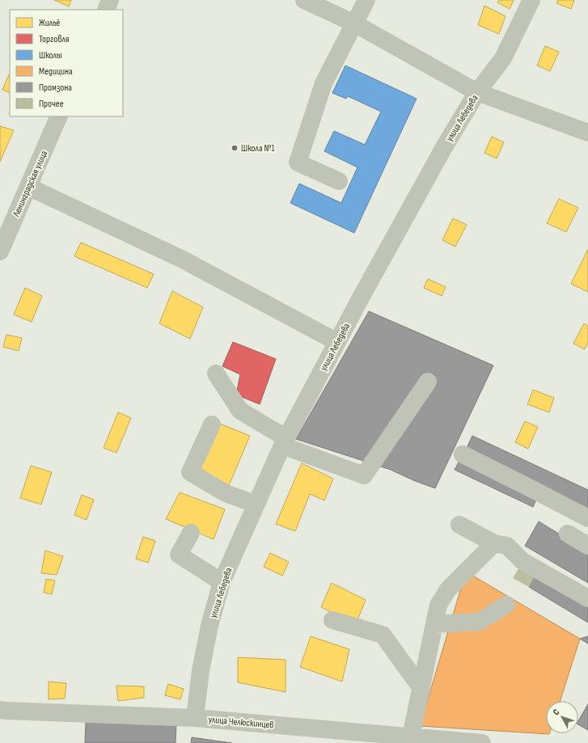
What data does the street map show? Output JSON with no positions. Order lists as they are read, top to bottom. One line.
{"streets":{"street":["улица Лебедева","Ленинградская улица","улица Челюскинцев"]},"crossings":[["улица Лебедева","улица Челюскинцев"]],"places":["Школа №1"],"legend":["Жильё","Торговля","Школы","Медицина","Промзона","Прочее"],"north":"top left"}
